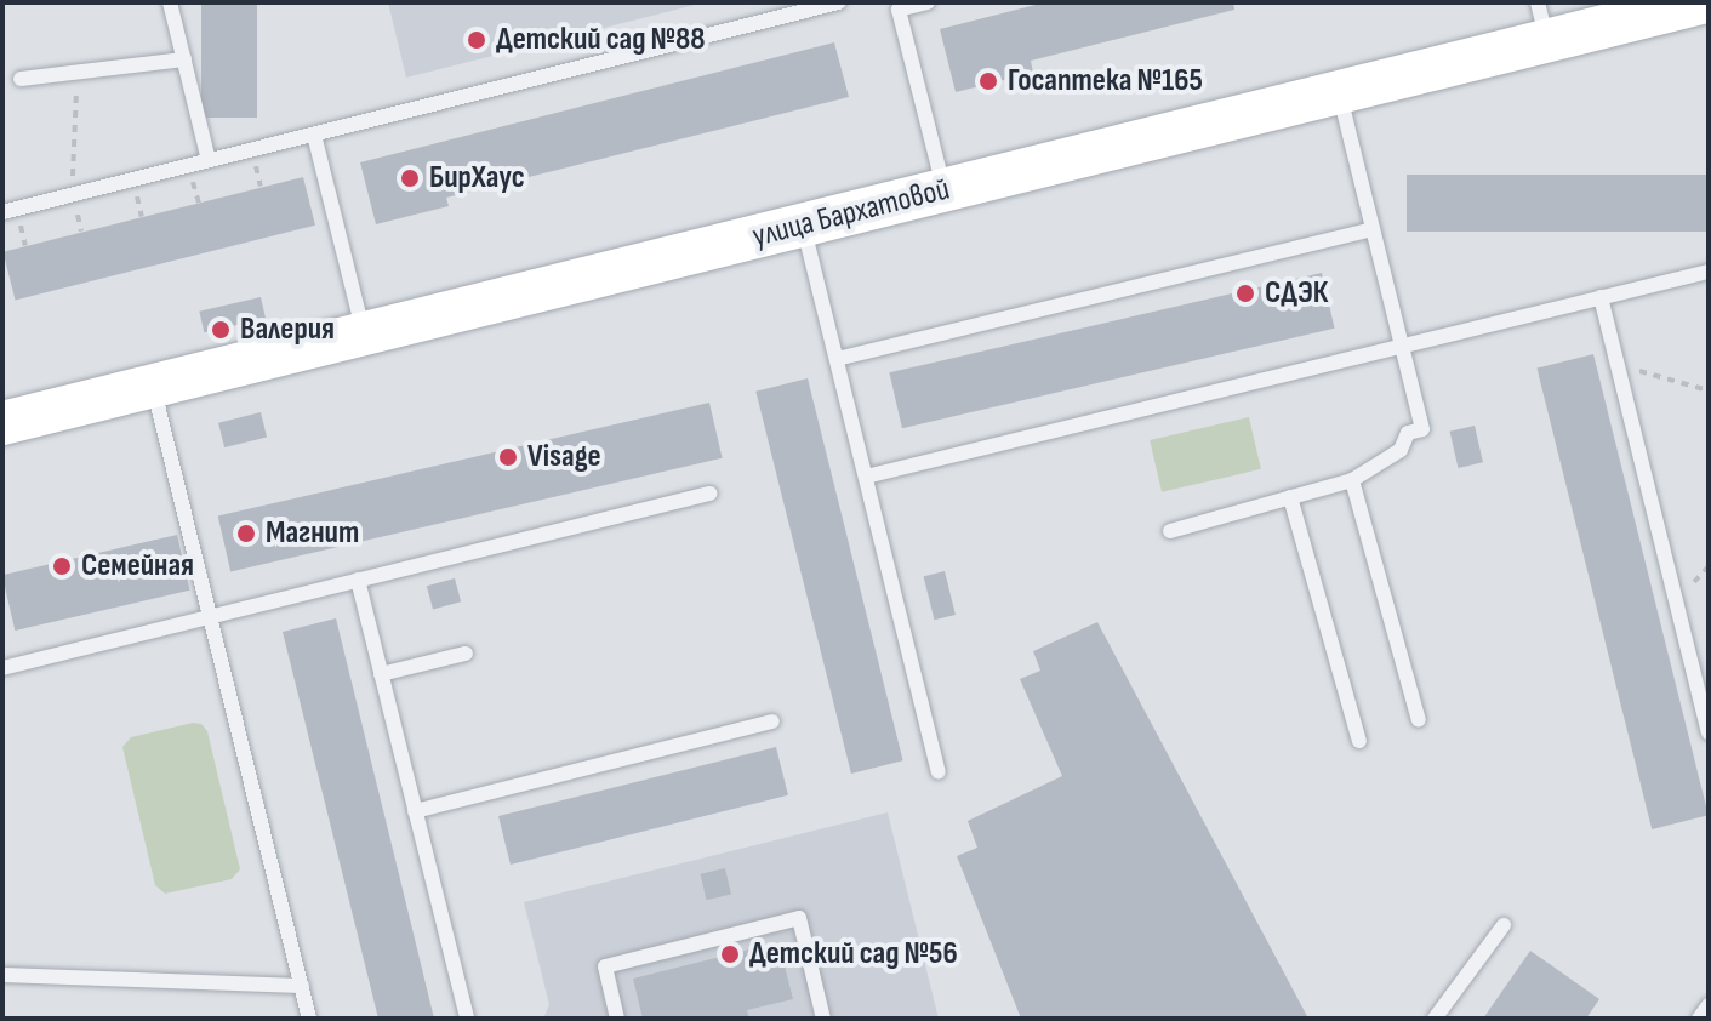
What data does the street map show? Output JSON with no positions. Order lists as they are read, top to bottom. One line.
{"streets":{"street":["улица Бархатовой"]},"places":["Детский сад №88","Госаптека №165","БирХаус","СДЭК","Валерия","Visage","Магнит","Семейная","Детский сад №56"]}
